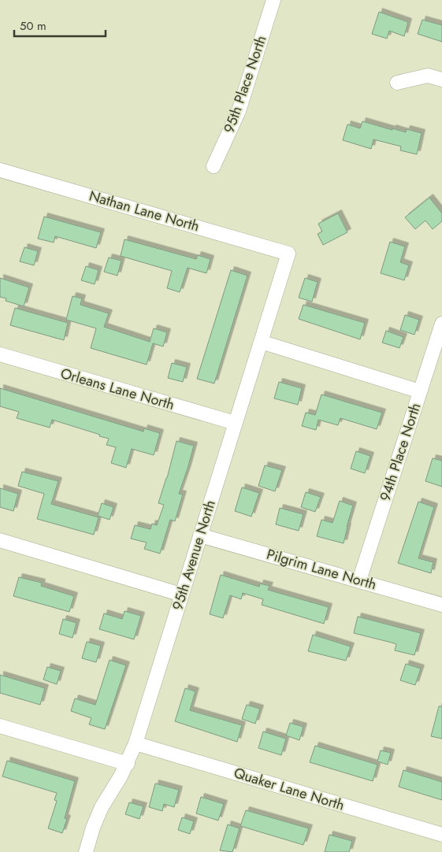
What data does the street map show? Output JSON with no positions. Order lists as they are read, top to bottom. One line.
{"streets":{"street":["95th Place North","Nathan Lane North","Orleans Lane North","94th Place North","95th Avenue North","Pilgrim Lane North","Quaker Lane North"]},"crossings":[["Nathan Lane North","95th Avenue North"],["Orleans Lane North","95th Avenue North"],["94th Place North","Pilgrim Lane North"],["95th Avenue North","Pilgrim Lane North"],["95th Avenue North","Quaker Lane North"]],"scale_bar":"50 m"}
